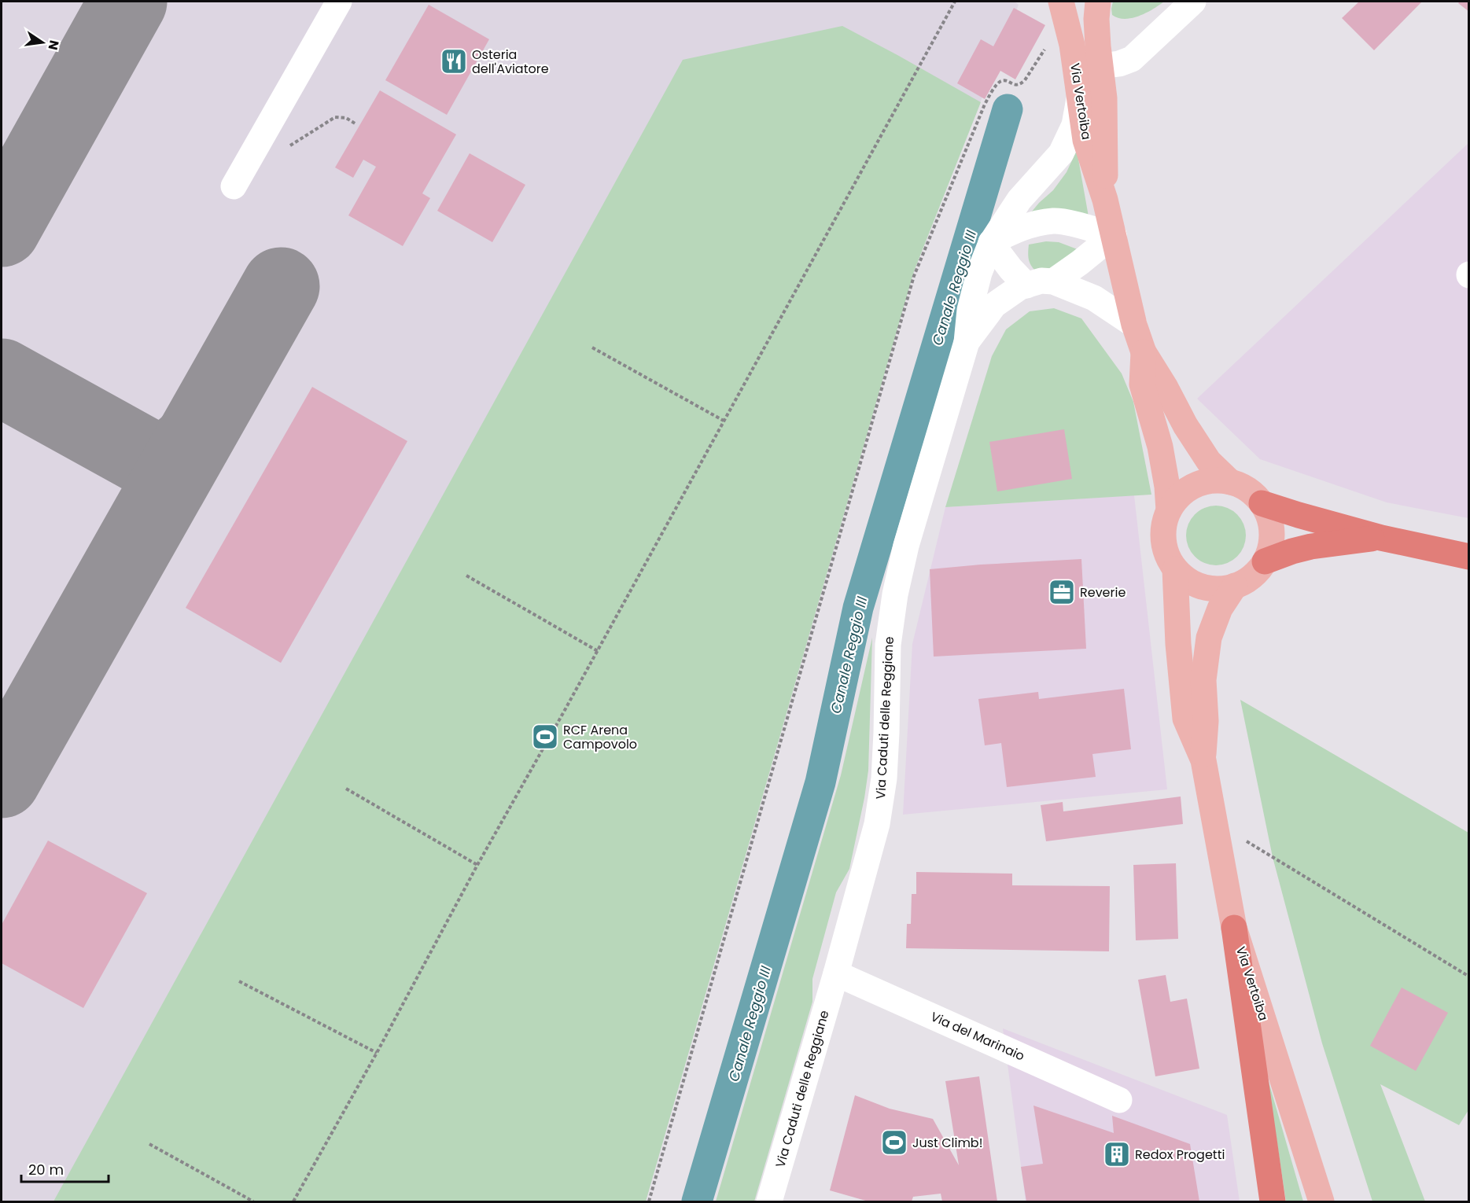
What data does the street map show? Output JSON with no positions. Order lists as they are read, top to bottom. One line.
{"streets":{"main road":["Via Vertoiba"],"street":["Via Caduti delle Reggiane","Via del Marinaio"]},"crossings":[["Via Vertoiba","Via Caduti delle Reggiane"],["Via Caduti delle Reggiane","Via del Marinaio"]],"water":["Canale Reggio III"],"places":{"restaurant":["Osteria dell'Aviatore"],"office":["Reverie"],"sports":["RCF Arena Campovolo","Just Climb!"],"building":["Redox Progetti"]},"scale_bar":"20 m","north":"right"}
